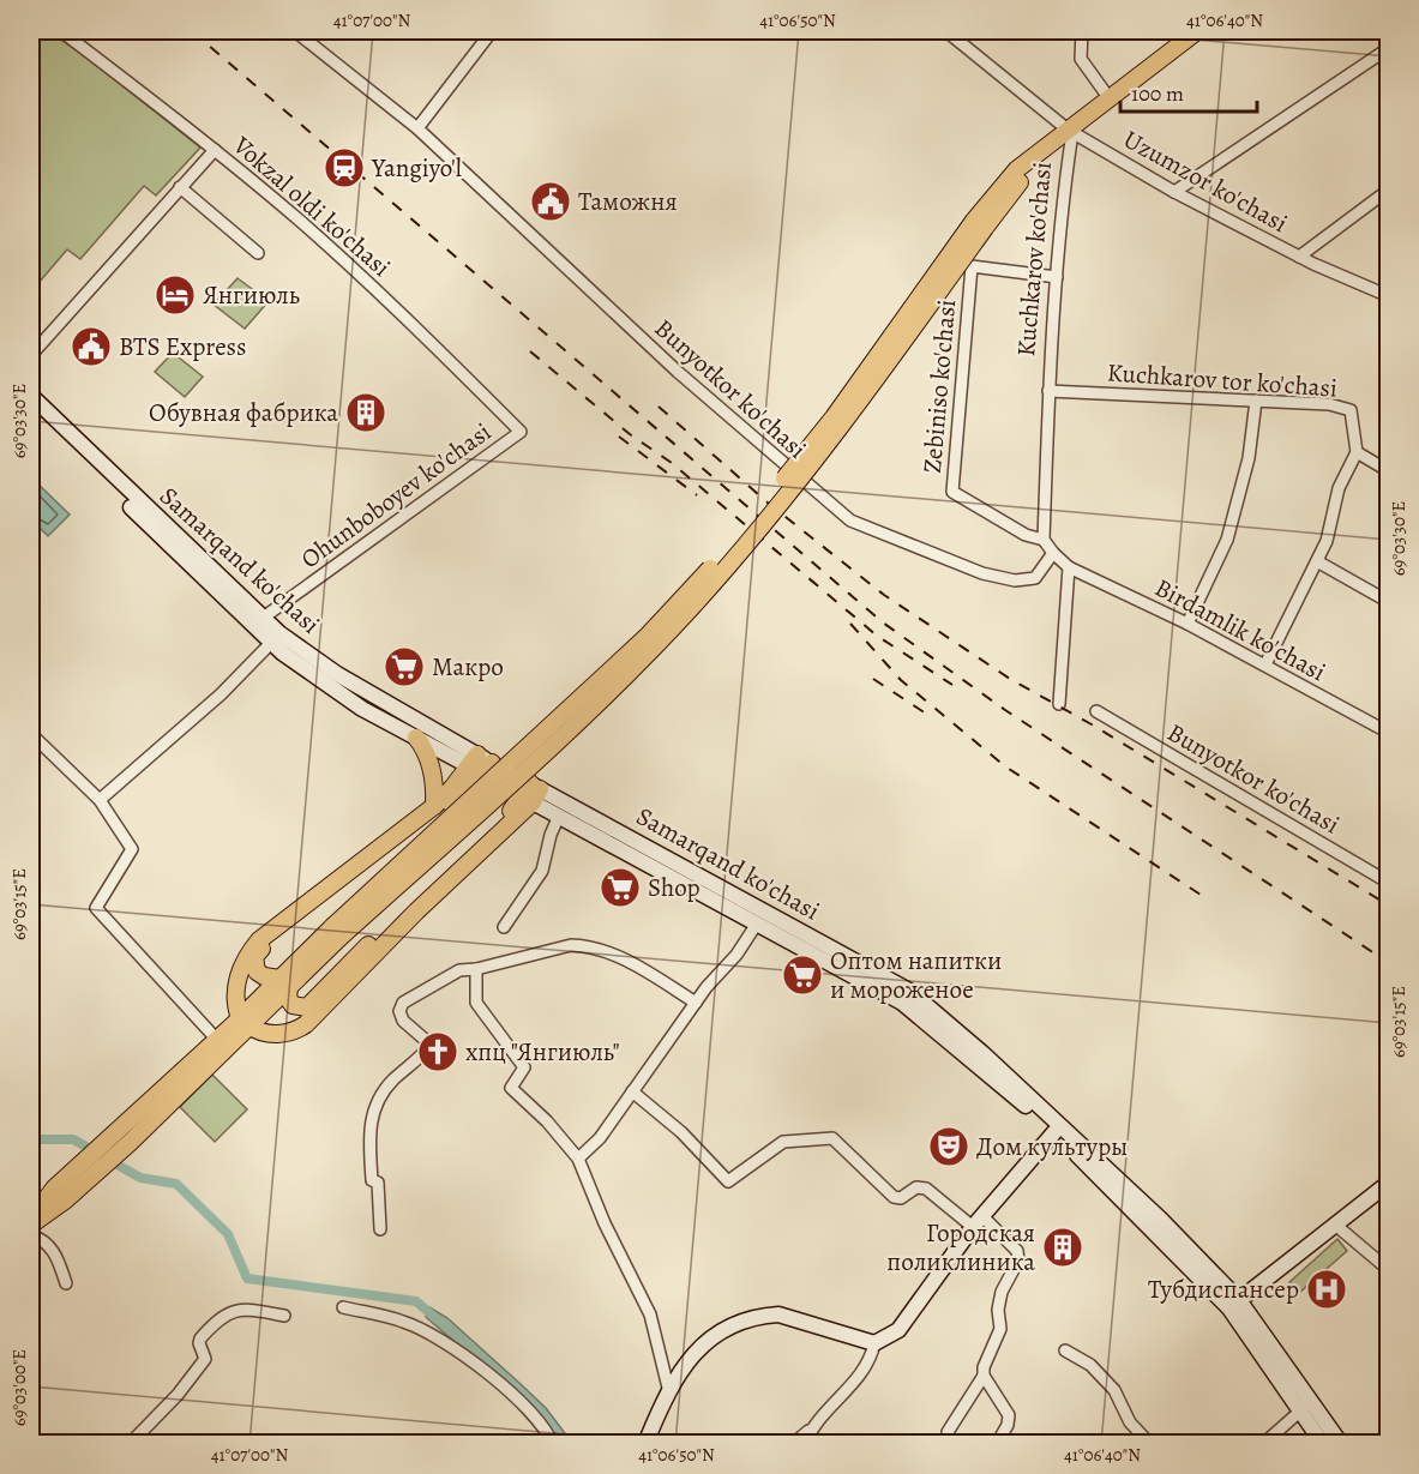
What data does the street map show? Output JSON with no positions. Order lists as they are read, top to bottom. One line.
{"streets":{"main road":["Kuchkarov ko'chasi","Samarqand ko'chasi"],"street":["Uzumzor ko'chasi","Vokzal oldi ko'chasi","Kuchkarov tor ko'chasi","Zebiniso ko'chasi","Bunyotkor ko'chasi","Ohunboboyev ko'chasi","Birdamlik ko'chasi"]},"crossings":[["Uzumzor ko'chasi","Kuchkarov ko'chasi"],["Vokzal oldi ko'chasi","Ohunboboyev ko'chasi"],["Kuchkarov ko'chasi","Kuchkarov tor ko'chasi"],["Kuchkarov ko'chasi","Zebiniso ko'chasi"],["Ohunboboyev ko'chasi","Samarqand ko'chasi"]],"places":{"station":["Yangiyo'l"],"public building":["Таможня","BTS Express"],"hotel":["Янгиюль"],"building":["Обувная фабрика","Городская поликлиника"],"supermarket":["Макро","Shop","Оптом напитки и мороженое"],"church":["хпц \"Янгиюль\""],"theatre":["Дом культуры"],"hospital":["Тубдиспансер"]},"scale_bar":"100 m","coordinates":["41°07'00\"N","41°06'50\"N","41°06'40\"N","69°03'30\"E","69°03'15\"E","69°03'00\"E"]}
